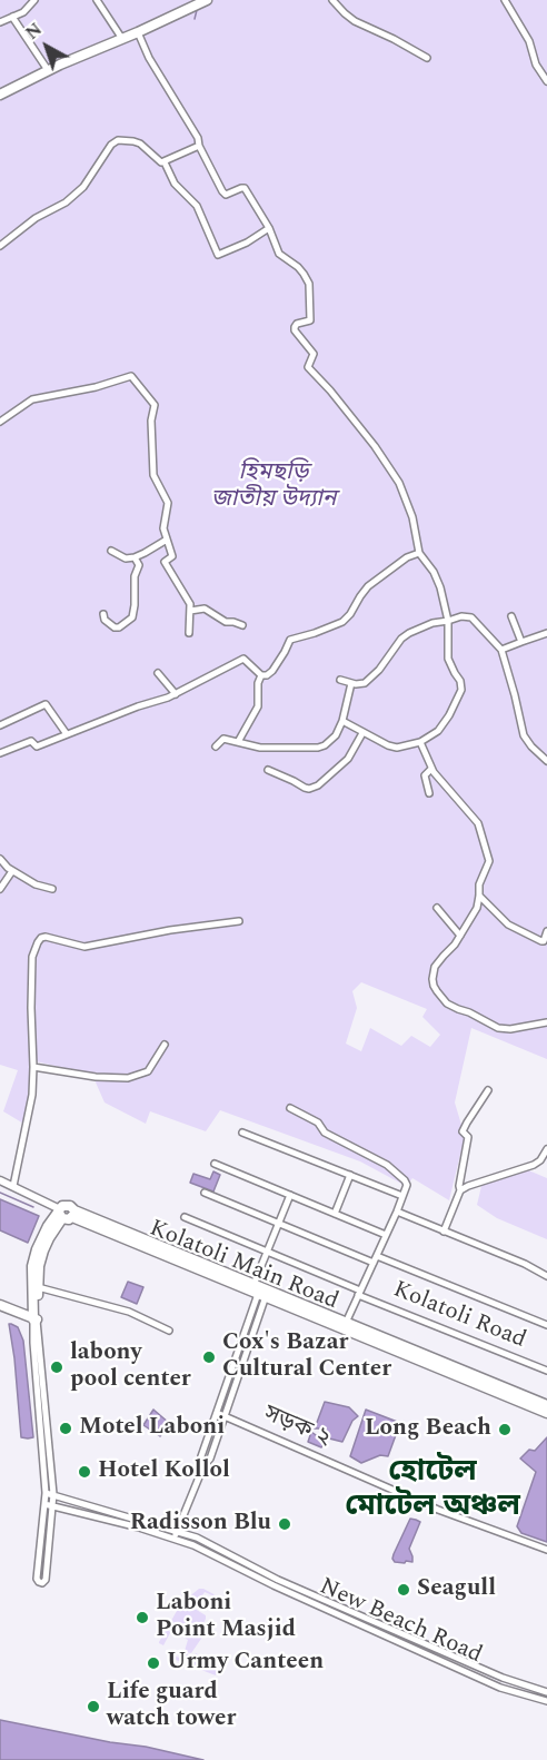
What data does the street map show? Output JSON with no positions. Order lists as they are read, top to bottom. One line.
{"streets":{"main road":["Kolatoli Main Road"],"street":["Kolatoli Road","সড়ক ২","New Beach Road"]},"crossings":[["Kolatoli Main Road","Kolatoli Road"]],"districts":["হোটেল মোটেল অঞ্চল"],"parks":["হিমছড়ি জাতীয় উদ্যান"],"places":["Cox's Bazar Cultural Center","labony pool center","Motel Laboni","Long Beach","Hotel Kollol","Radisson Blu","Seagull","Laboni Point Masjid","Urmy Canteen","Life guard watch tower"],"north":"top left"}
